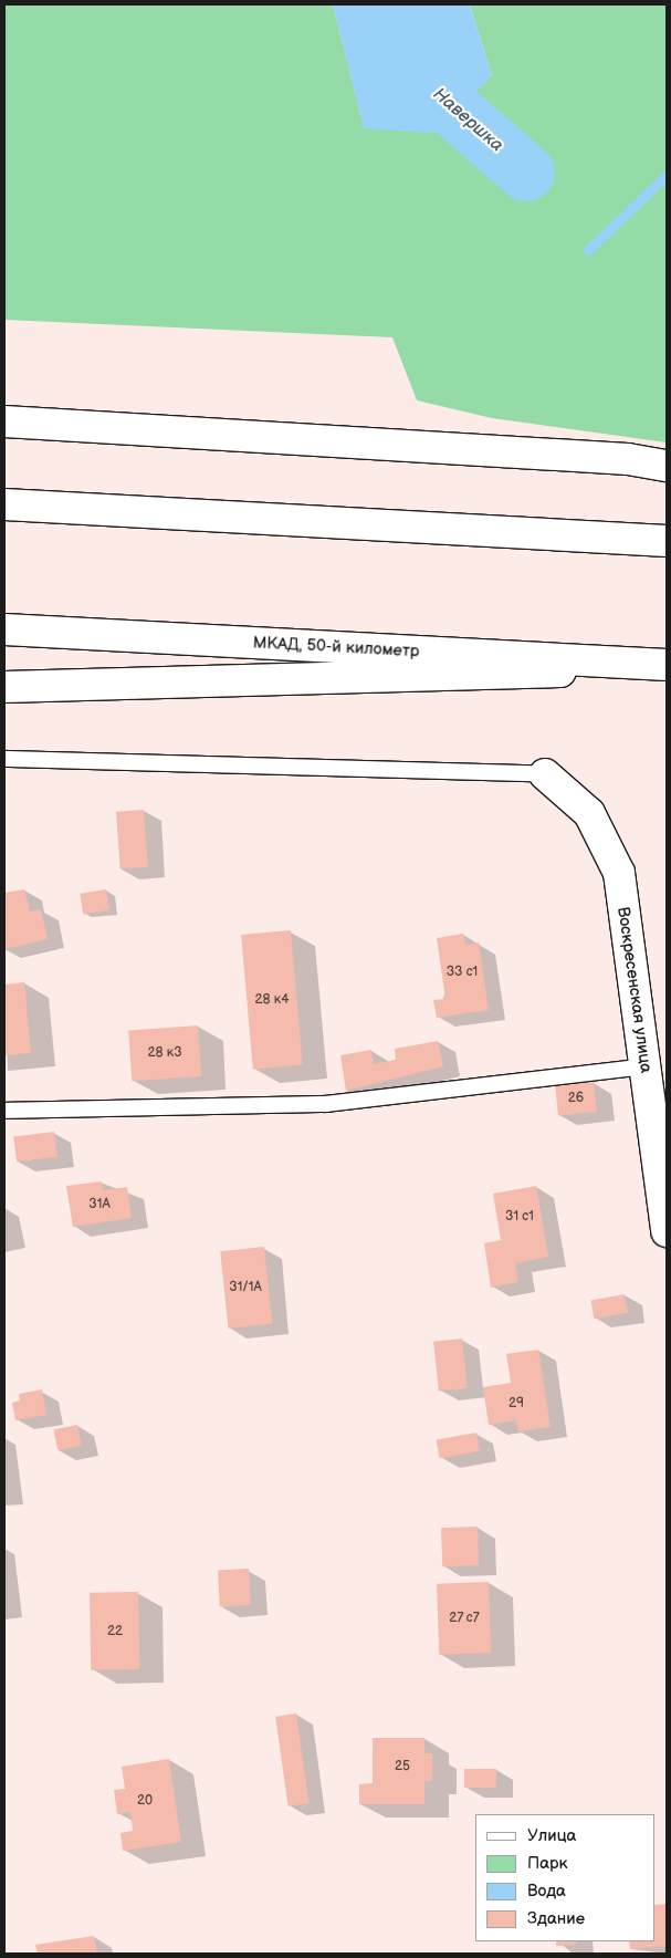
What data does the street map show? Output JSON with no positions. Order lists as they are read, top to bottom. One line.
{"streets":{"main road":["МКАД, 50-й километр","Воскресенская улица"]},"water":["Навершка"],"house_numbers":["33 с1","28 к4","28 к3","26","31А","31 с1","31/1А","29","27 с7","22","25","20"],"legend":["Улица","Парк","Вода","Здание"]}
